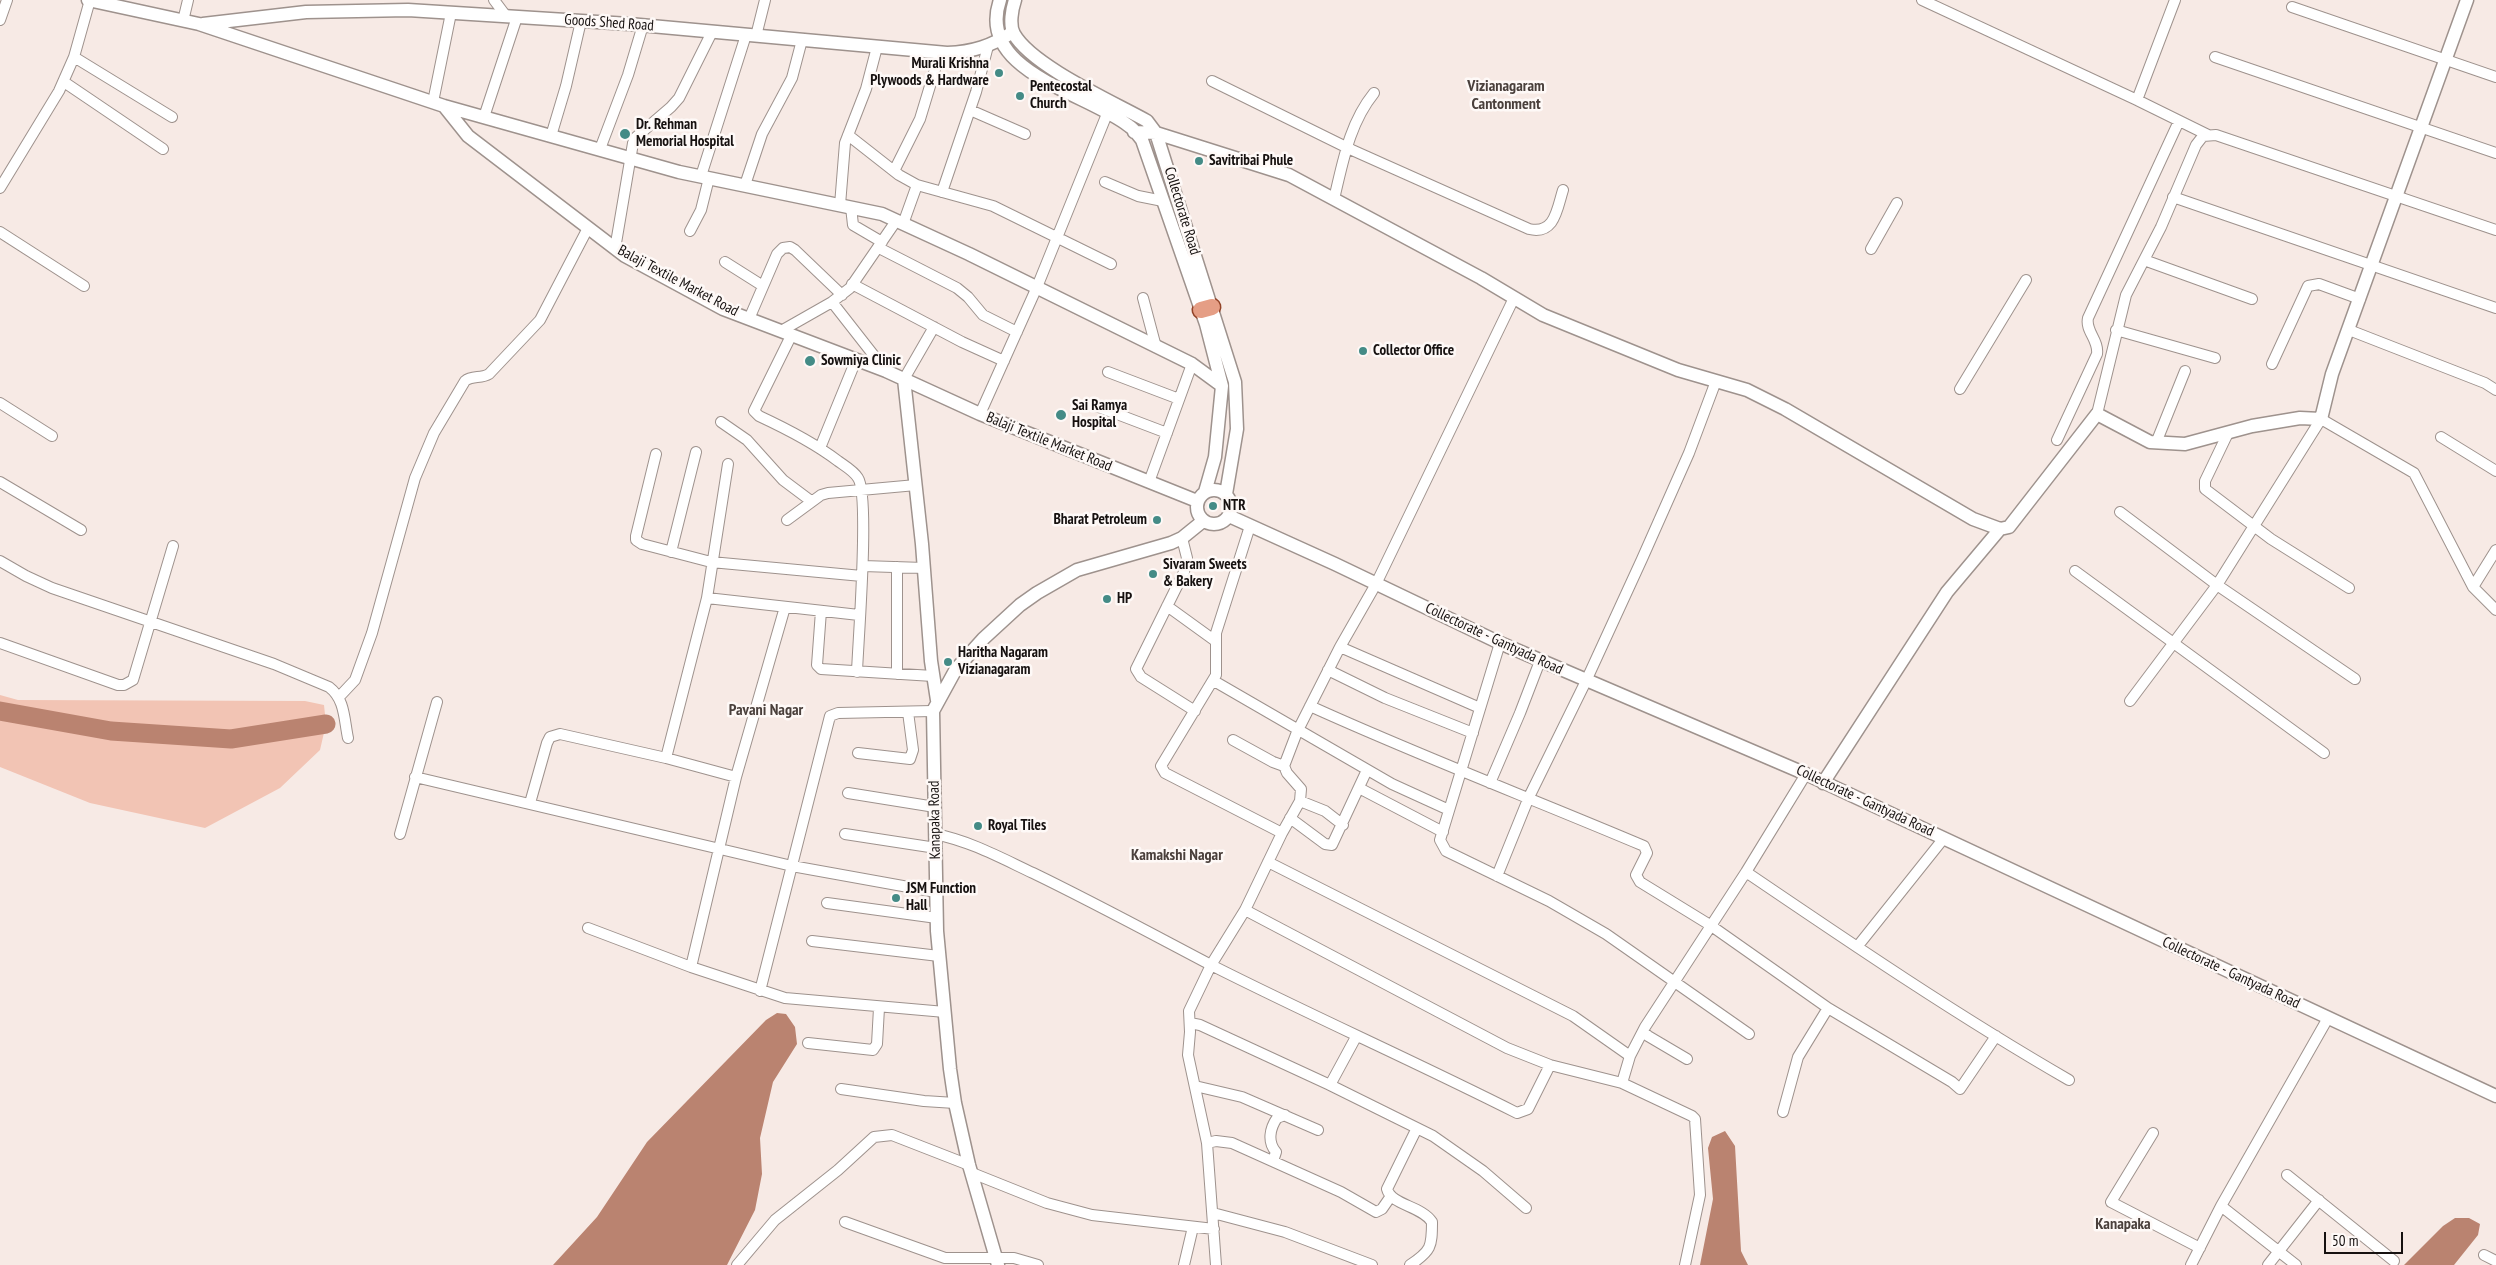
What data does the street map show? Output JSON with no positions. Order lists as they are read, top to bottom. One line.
{"streets":{"street":["Goods Shed Road","Collectorate Road","Balaji Textile Market Road","Collectorate - Gantyada Road","Kanapaka Road"]},"crossings":[["Goods Shed Road","Collectorate Road"],["Goods Shed Road","Balaji Textile Market Road"],["Collectorate Road","Balaji Textile Market Road"],["Collectorate Road","Collectorate - Gantyada Road"],["Balaji Textile Market Road","Collectorate - Gantyada Road"],["Balaji Textile Market Road","Kanapaka Road"]],"districts":["Vizianagaram Cantonment","Pavani Nagar","Kamakshi Nagar","Kanapaka"],"places":["Murali Krishna Plywoods & Hardware","Pentecostal Church","Dr. Rehman Memorial Hospital","Savitribai Phule","Collector Office","Sowmiya Clinic","Sai Ramya Hospital","NTR","Bharat Petroleum","Sivaram Sweets & Bakery","HP","Haritha Nagaram Vizianagaram","Royal Tiles","JSM Function Hall"],"scale_bar":"50 m"}
